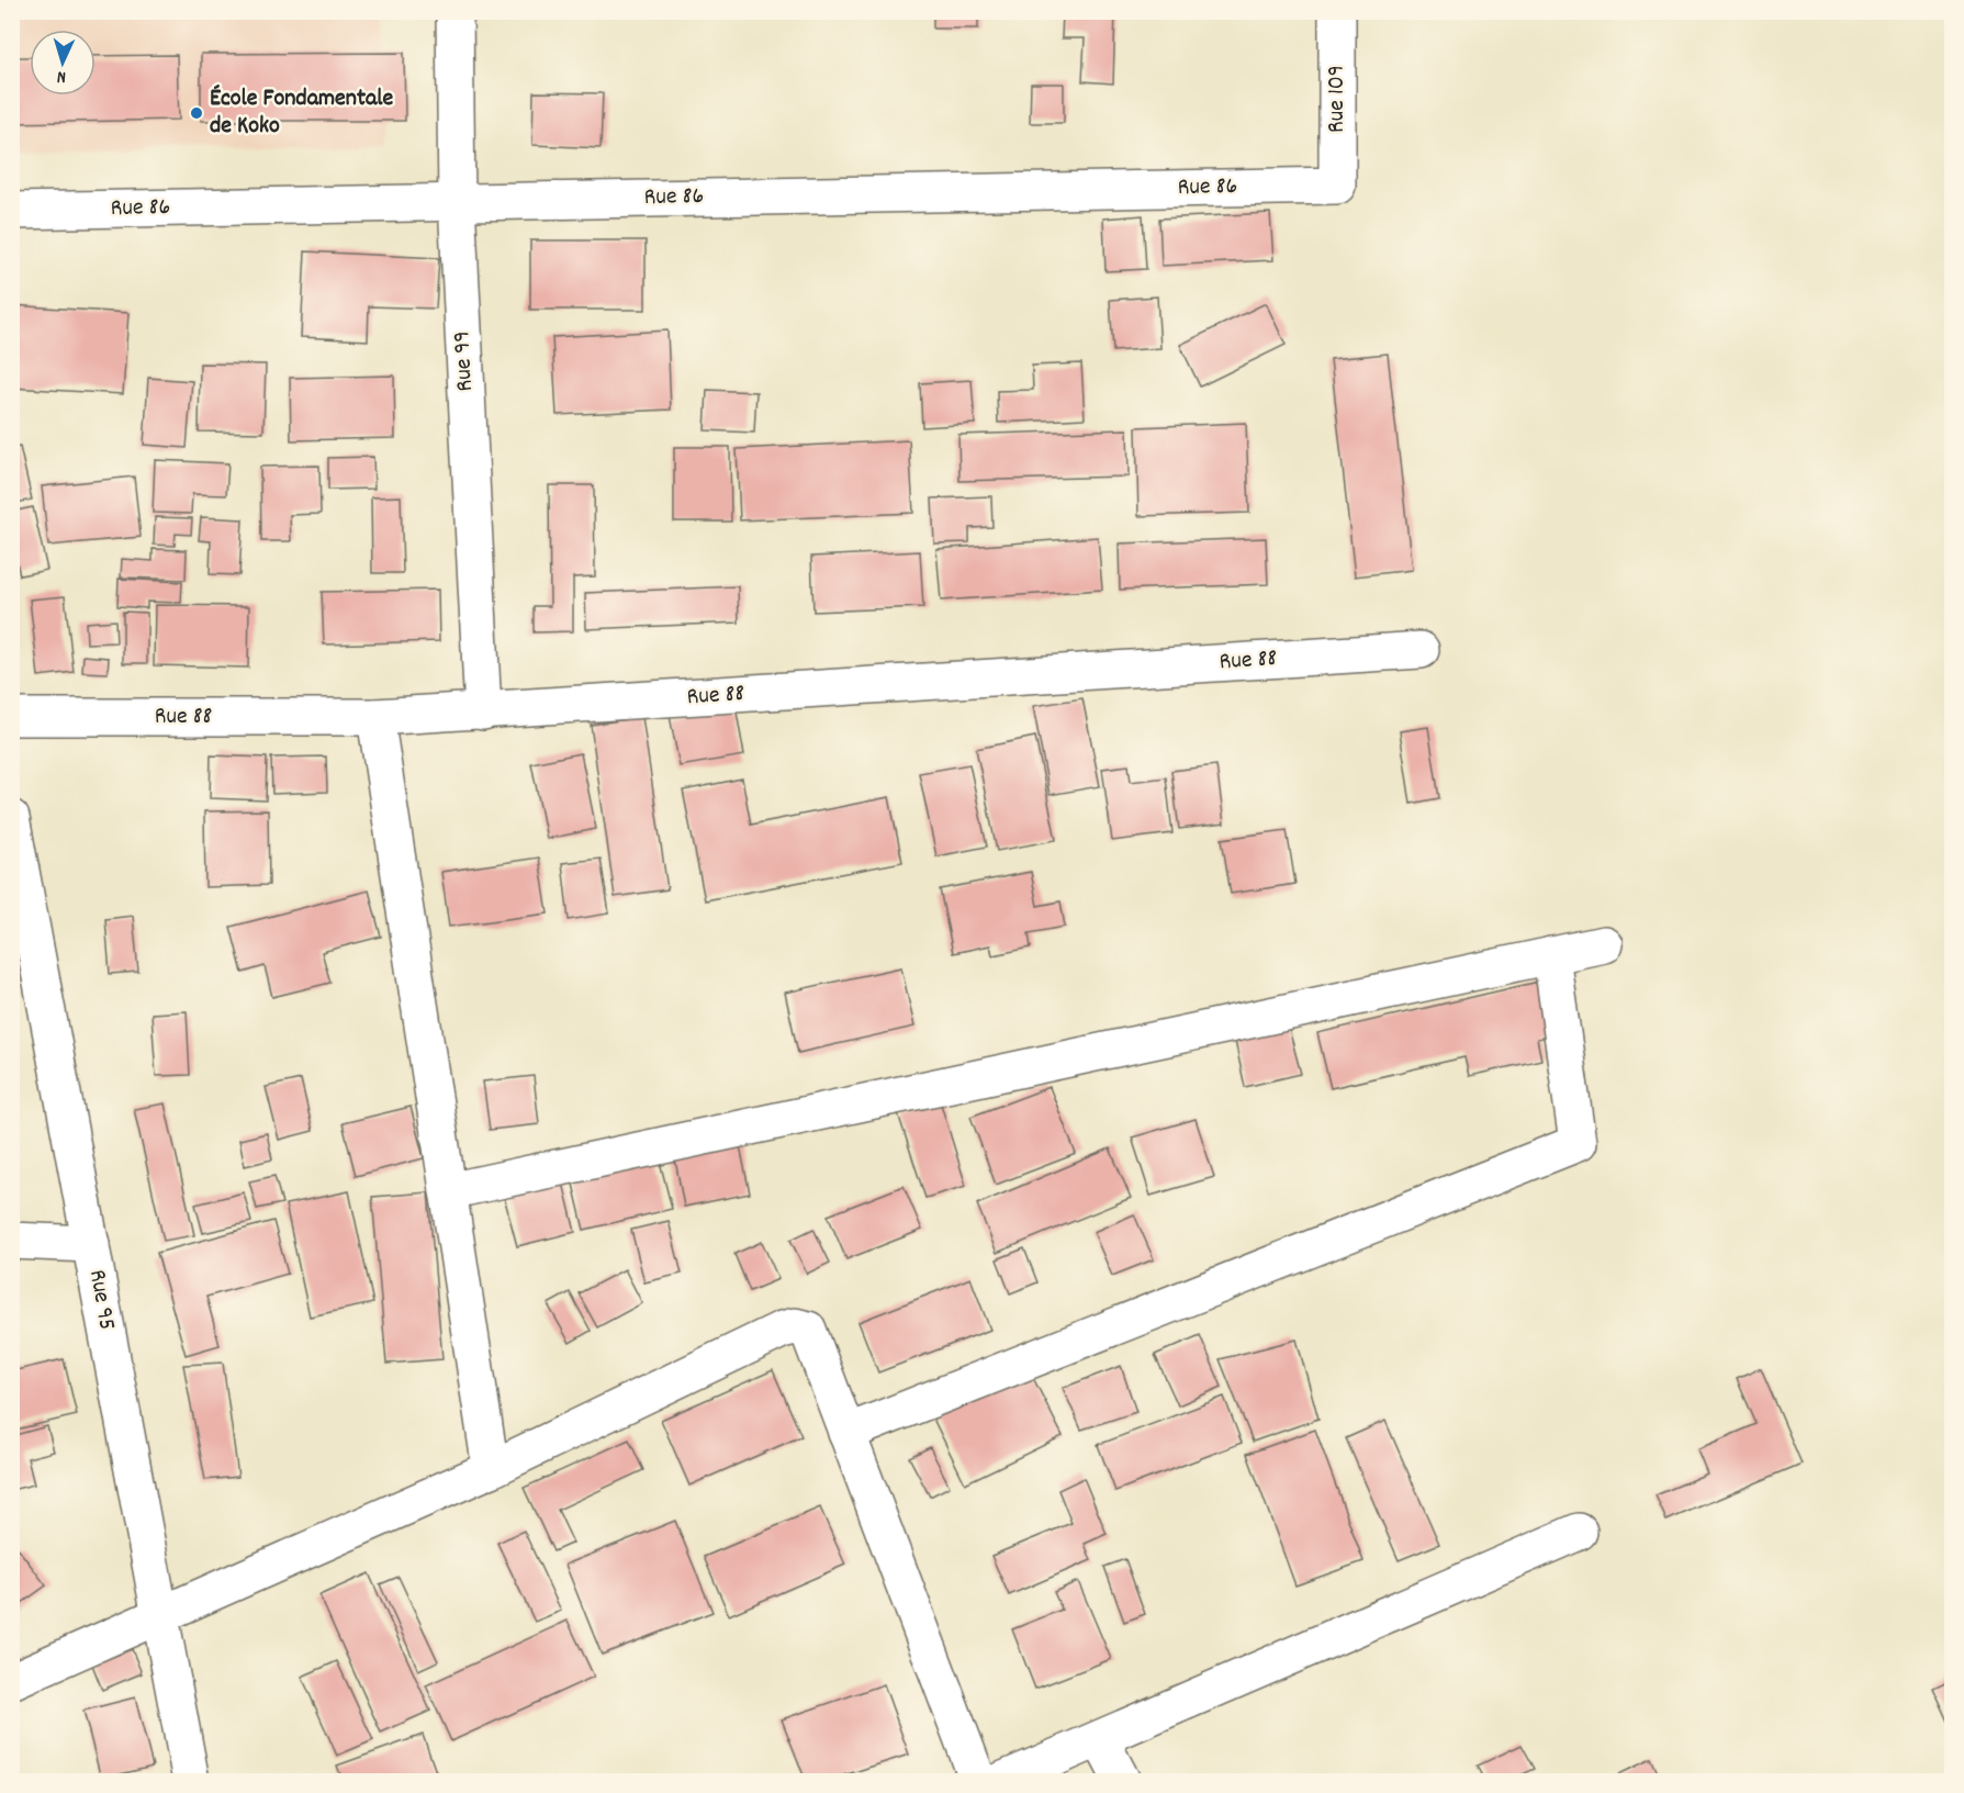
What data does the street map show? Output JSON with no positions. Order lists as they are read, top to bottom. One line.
{"streets":{"street":["Rue 109","Rue 86","Rue 99","Rue 88","Rue 95"]},"crossings":[["Rue 109","Rue 86"],["Rue 86","Rue 99"],["Rue 99","Rue 88"]],"places":["École Fondamentale de Koko"],"north":"bottom"}
